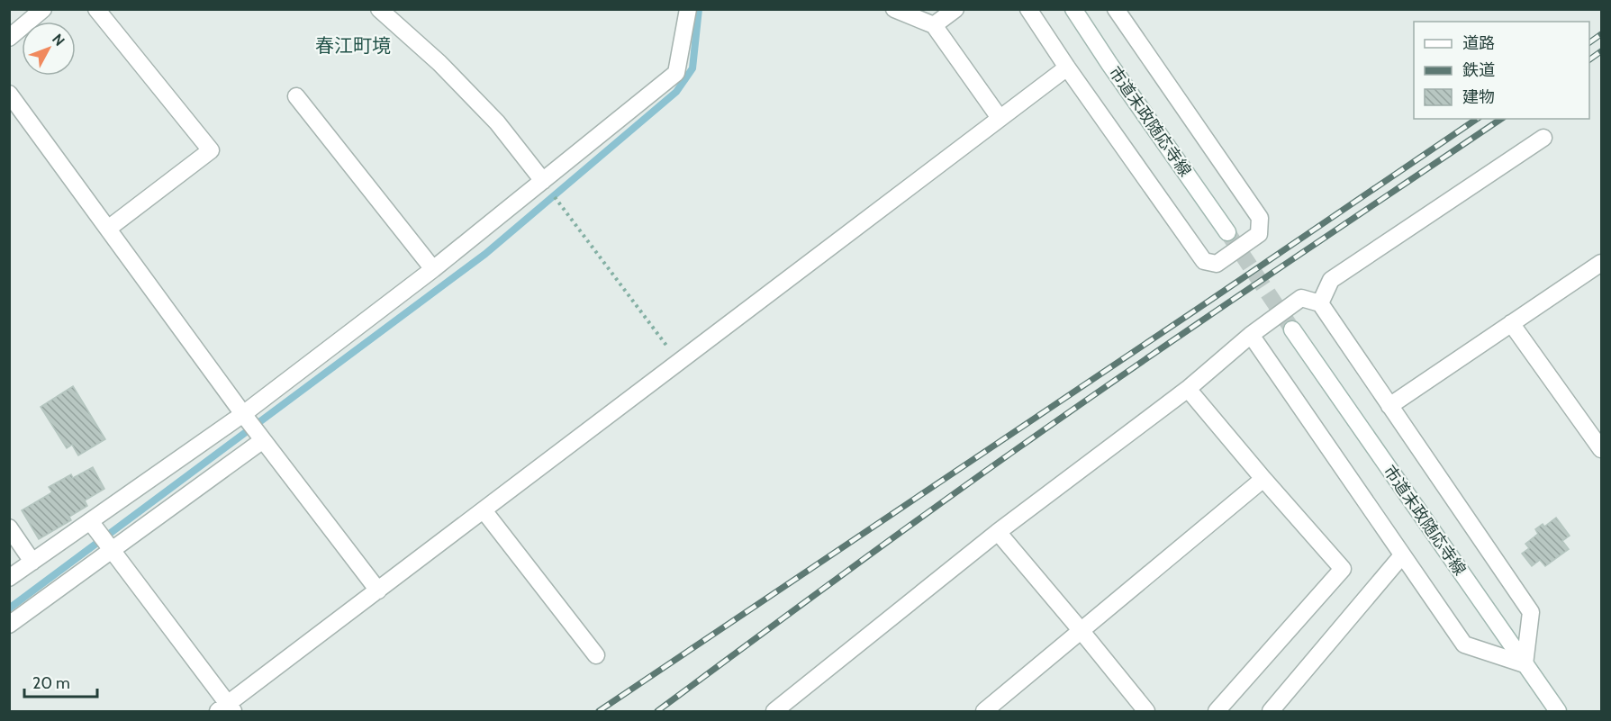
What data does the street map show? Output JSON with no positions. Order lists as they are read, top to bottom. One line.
{"streets":{"street":["市道末政随応寺線"]},"districts":["春江町境"],"legend":["道路","鉄道","建物"],"scale_bar":"20 m","north":"top right"}
